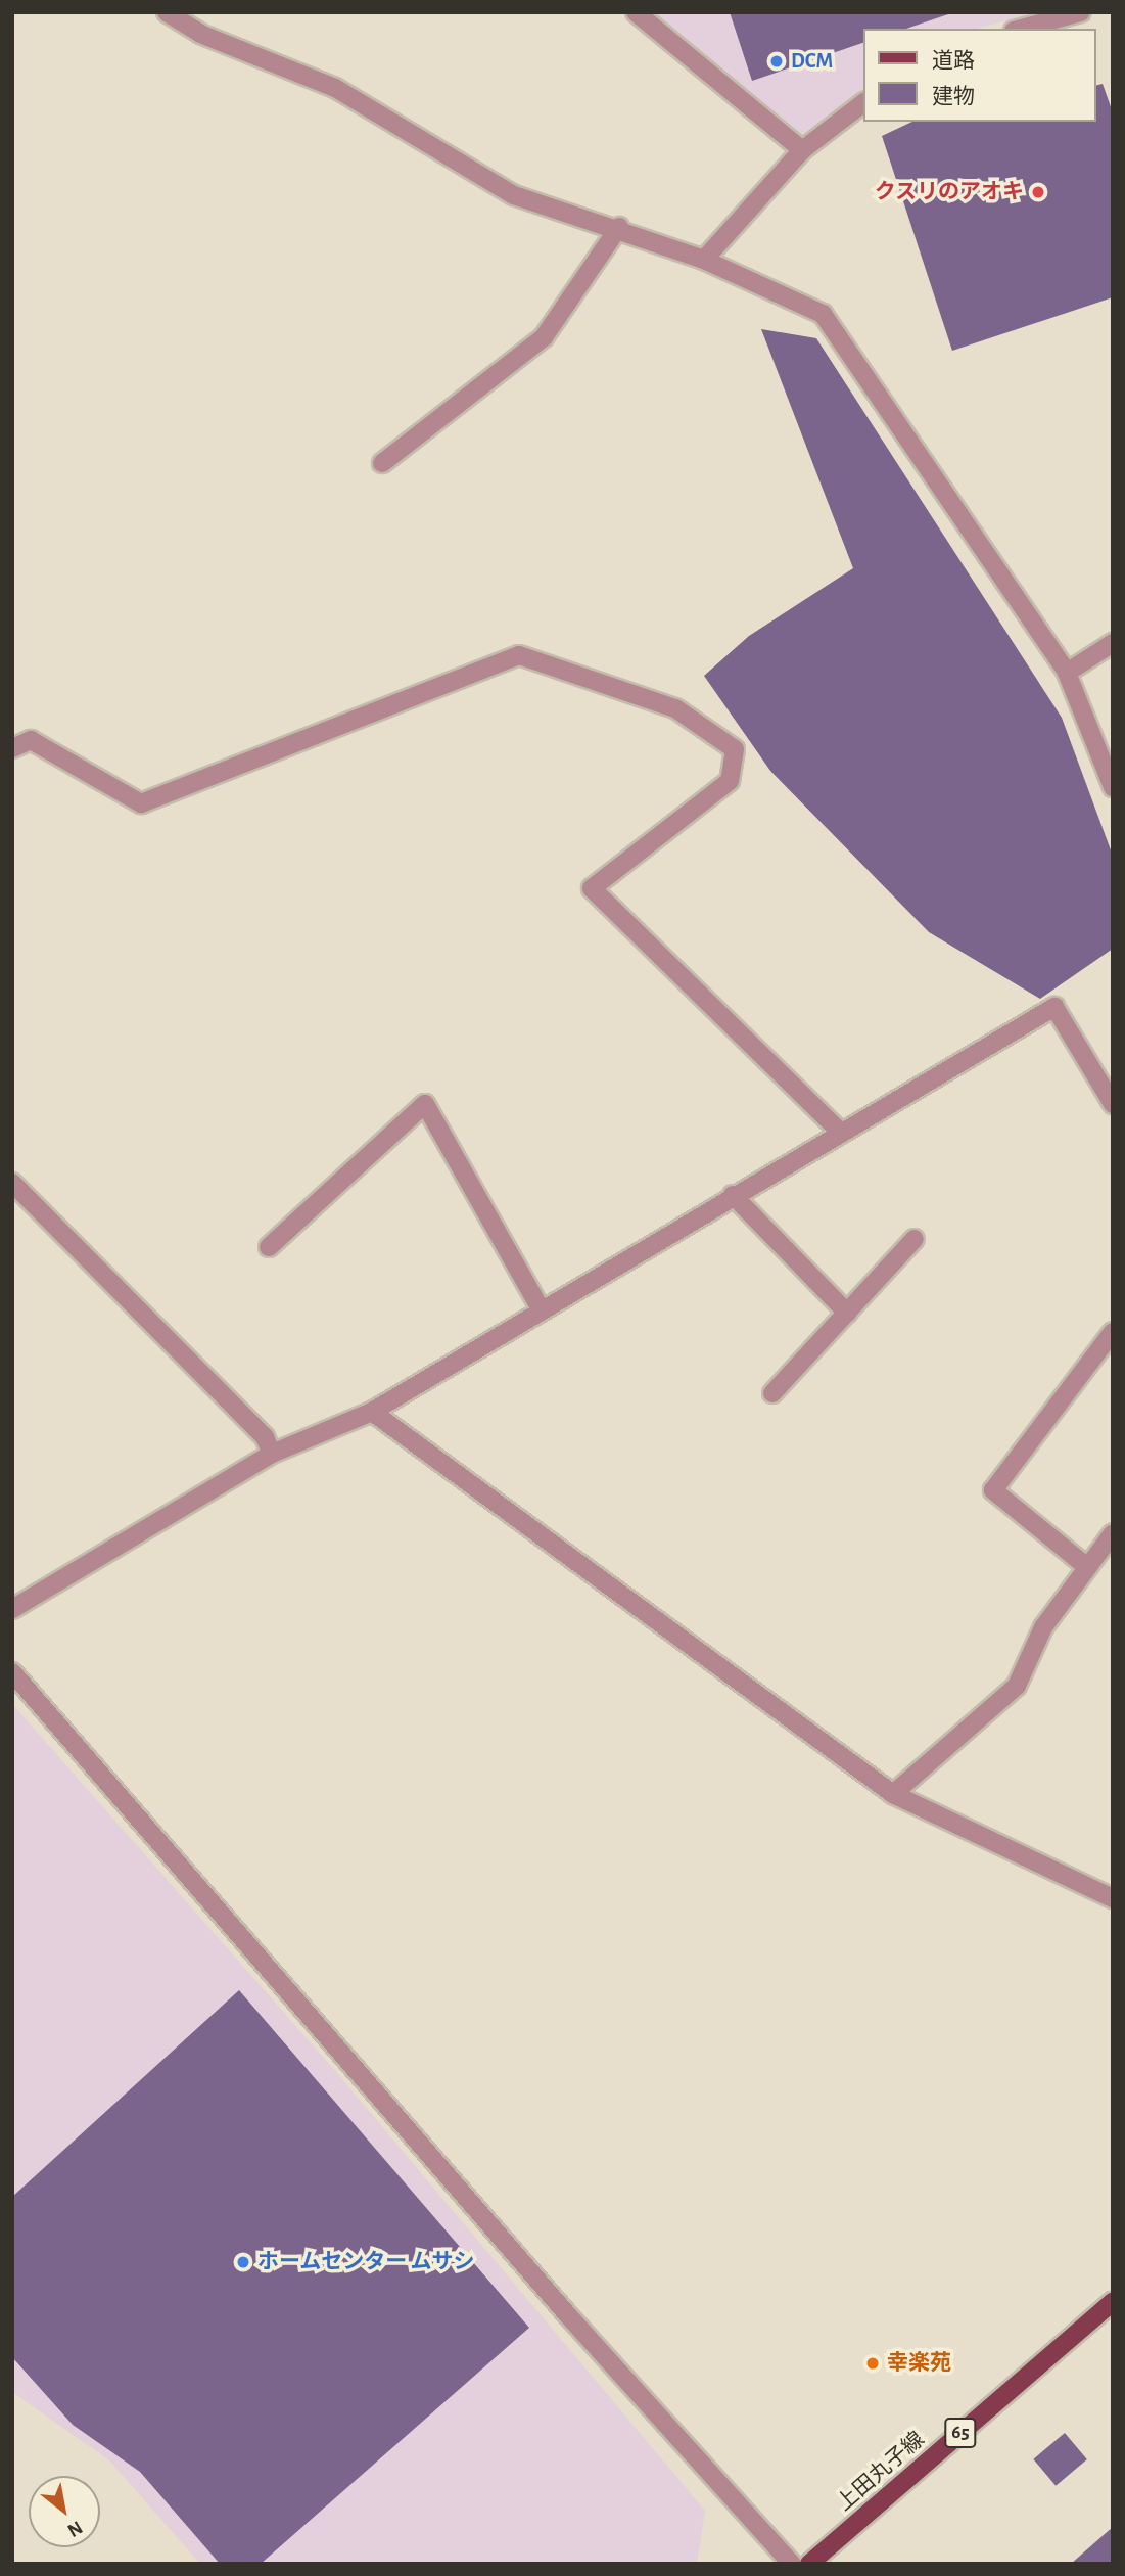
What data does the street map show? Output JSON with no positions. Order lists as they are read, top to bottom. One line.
{"streets":{"main road":["65","上田丸子線"]},"places":["DCM","クスリのアオキ","ホームセンター ムサシ","幸楽苑"],"legend":["道路","建物"],"north":"bottom right"}
